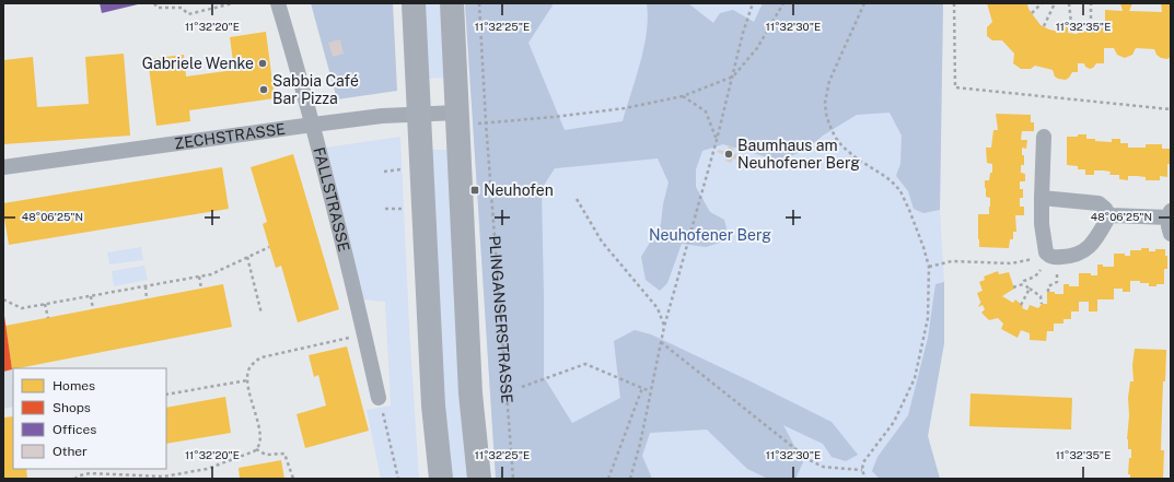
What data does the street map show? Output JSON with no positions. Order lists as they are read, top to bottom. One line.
{"streets":{"main road":["PLINGANSERSTRASSE"],"street":["ZECHSTRASSE","FALLSTRASSE"]},"crossings":[["ZECHSTRASSE","FALLSTRASSE"],["ZECHSTRASSE","PLINGANSERSTRASSE"]],"parks":["Neuhofener Berg"],"places":{"other":["Gabriele Wenke","Sabbia Café Bar Pizza","Baumhaus am Neuhofener Berg"],"transit":["Neuhofen"]},"legend":["Homes","Shops","Offices","Other"],"coordinates":["11°32'20\"E","11°32'25\"E","11°32'30\"E","11°32'35\"E","48°06'25\"N"]}
